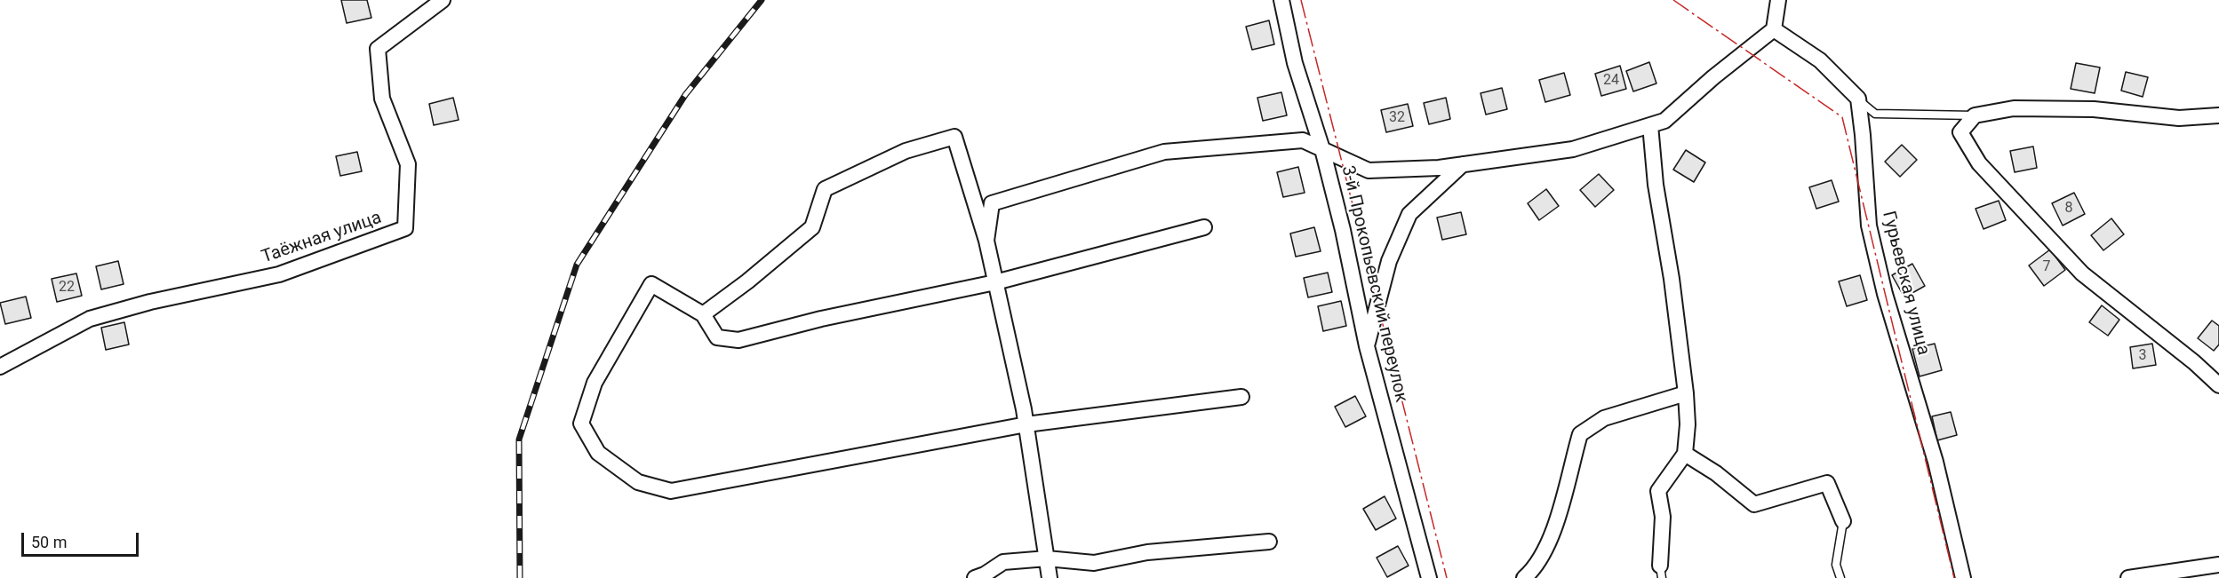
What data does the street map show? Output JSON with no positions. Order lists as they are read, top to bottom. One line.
{"streets":{"street":["Таёжная улица","Гурьевская улица","3-й Прокопьевский переулок"]},"house_numbers":["24","32","8","7","22","3"],"scale_bar":"50 m"}
